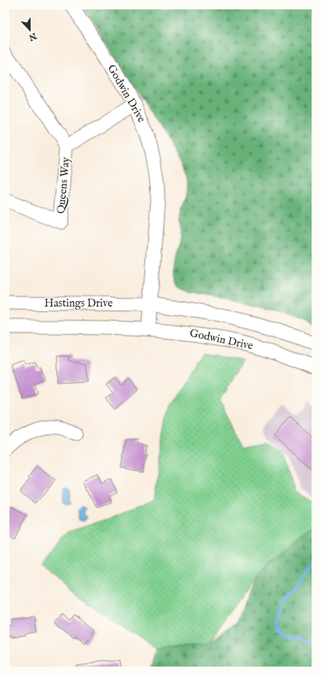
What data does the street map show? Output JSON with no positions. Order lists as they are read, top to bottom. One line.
{"streets":{"street":["Godwin Drive","Queens Way","Hastings Drive"]},"crossings":[["Godwin Drive","Queens Way"],["Godwin Drive","Hastings Drive"]],"north":"bottom"}
